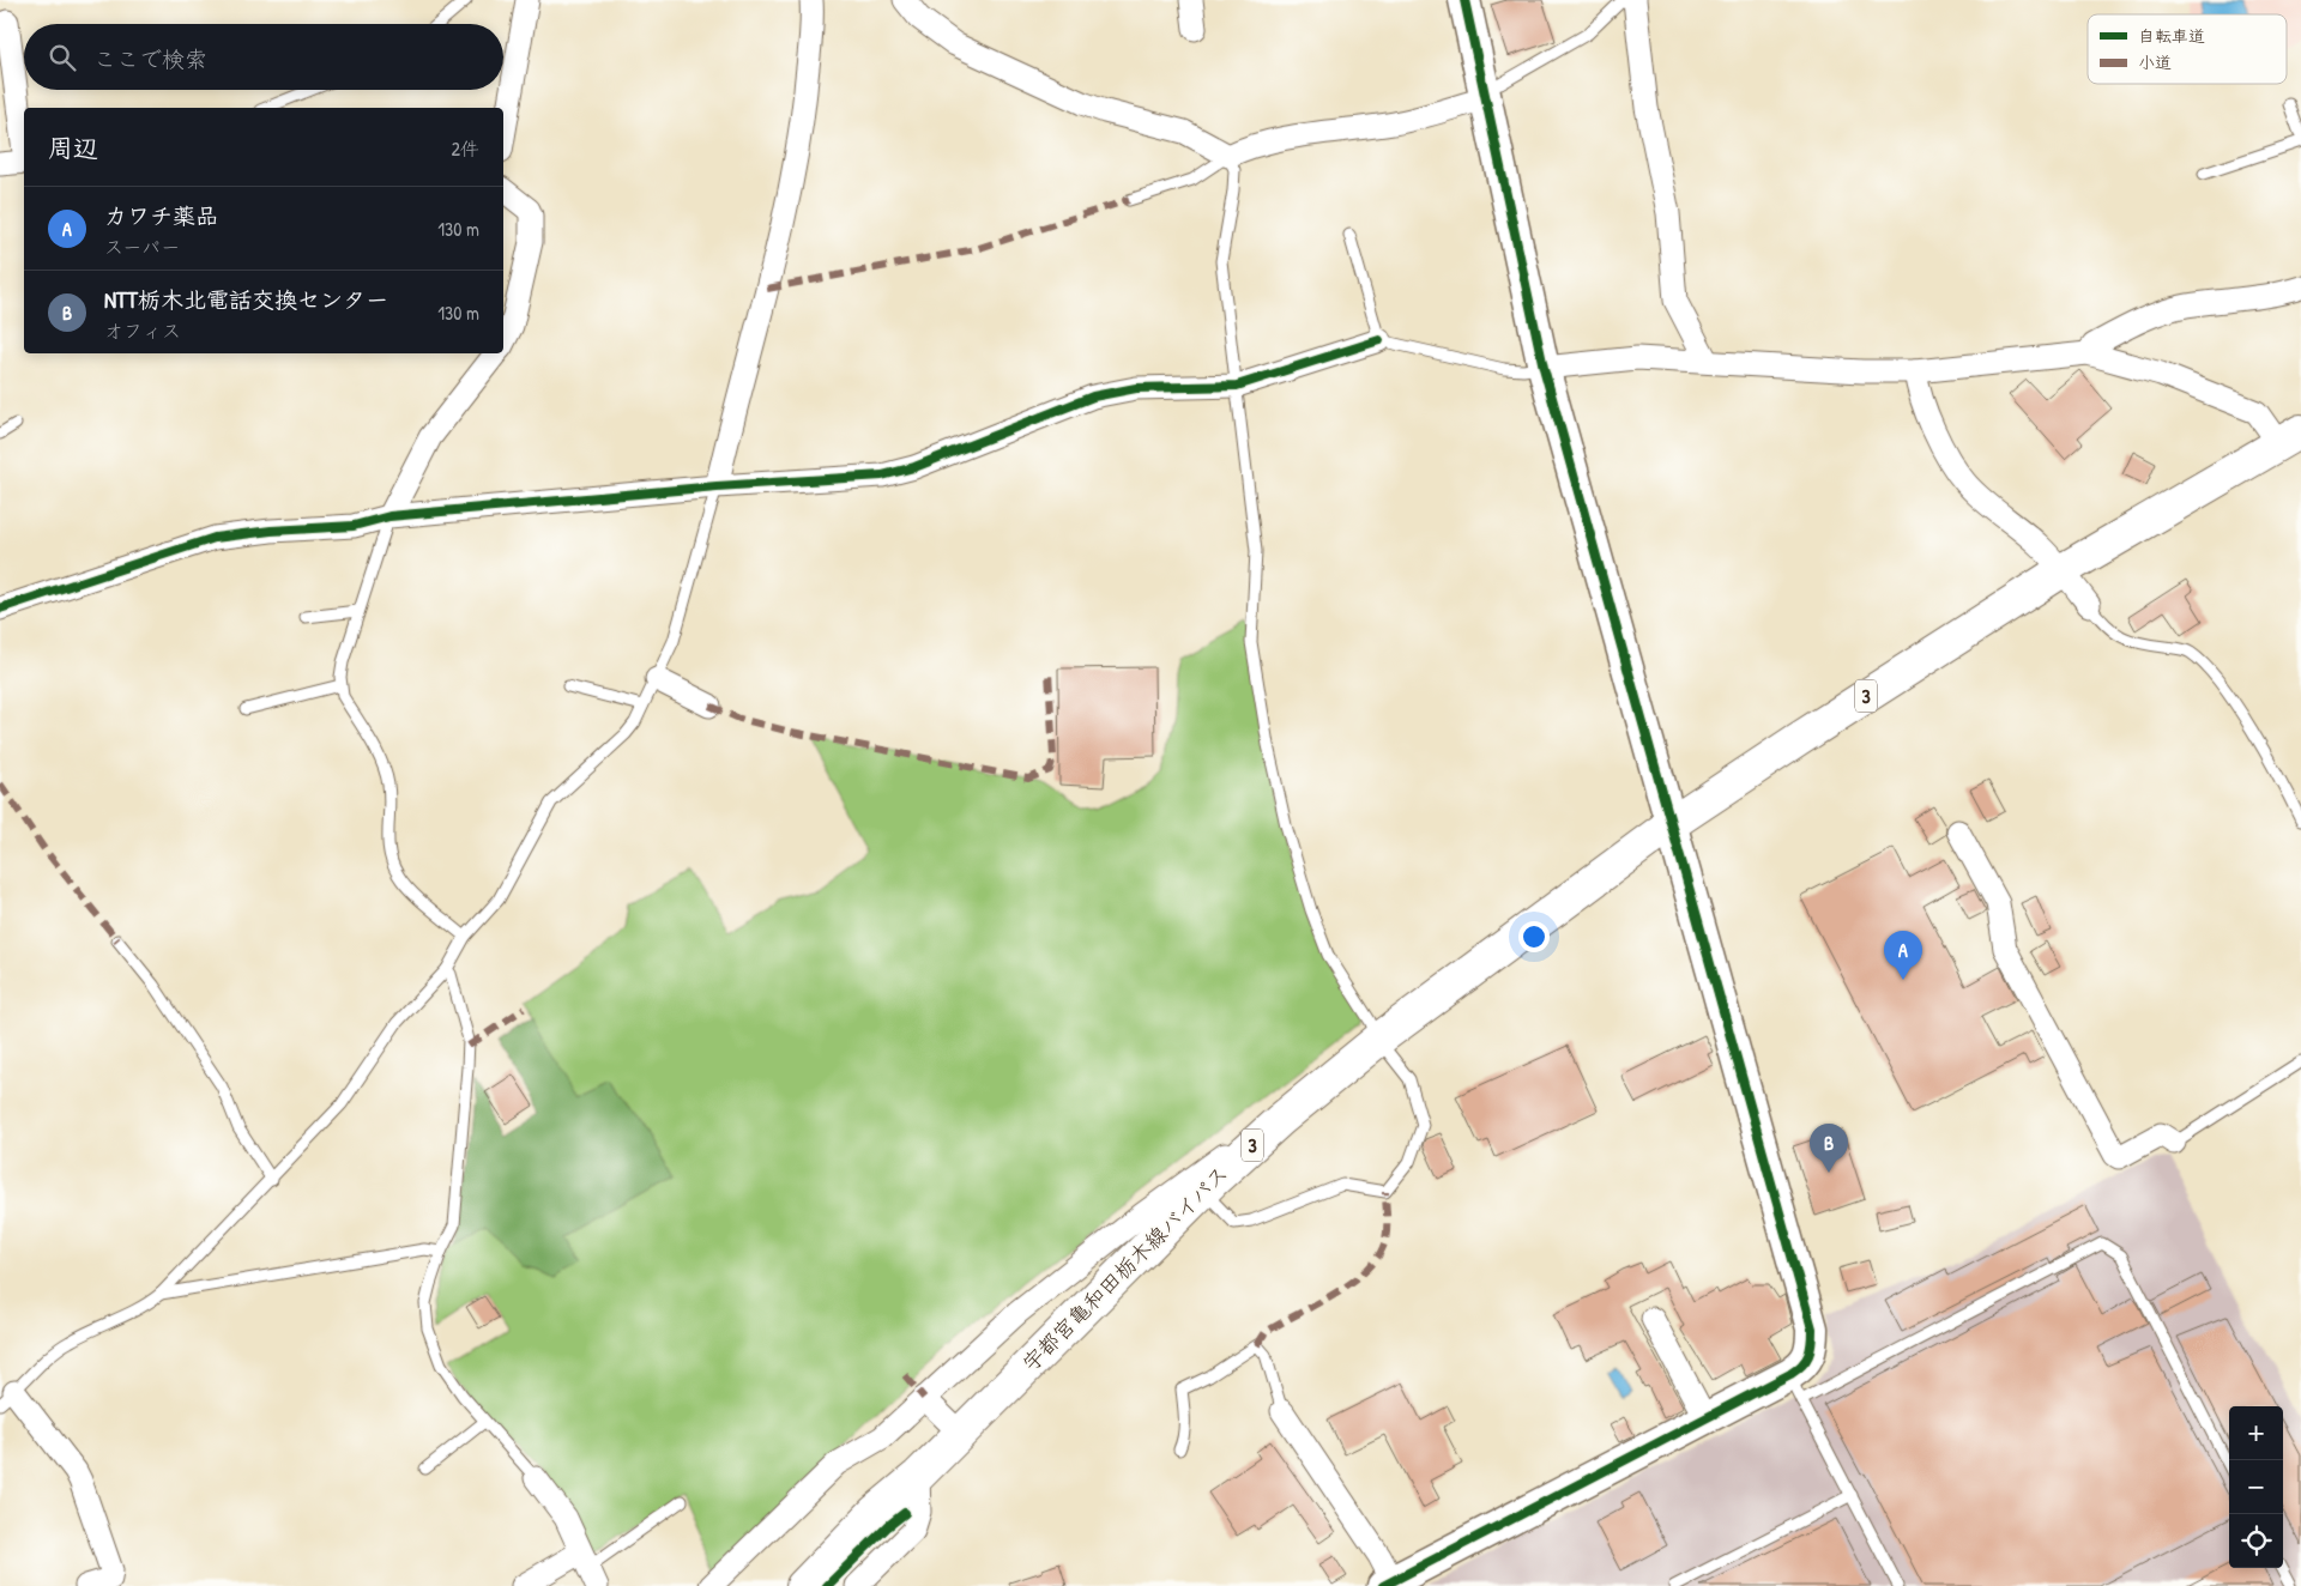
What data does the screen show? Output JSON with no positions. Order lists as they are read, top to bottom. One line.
{"streets":{"main road":["3","宇都宮亀和田栃木線バイパス"]},"legend":["自転車道","小道"],"page":{"search":"ここで検索","heading":["周辺","2件"],"list":[{"mark":"A","name":"カワチ薬品","note":"スーパー","value":"130 m"},{"mark":"B","name":"NTT栃木北電話交換センター","note":"オフィス","value":"130 m"}],"pins":["A","B"],"map_buttons":["+","−"]}}
